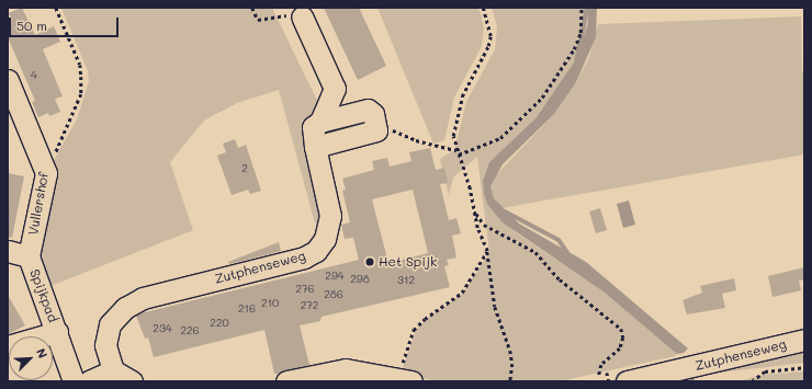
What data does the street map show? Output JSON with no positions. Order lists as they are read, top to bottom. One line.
{"streets":{"street":["Vullershof","Zutphenseweg","Spijkpad"]},"crossings":[["Vullershof","Spijkpad"]],"places":["Het Spijk"],"house_numbers":["4","2","294","298","312","276","286","210","272","216","220","234","226"],"scale_bar":"50 m","north":"top right"}
